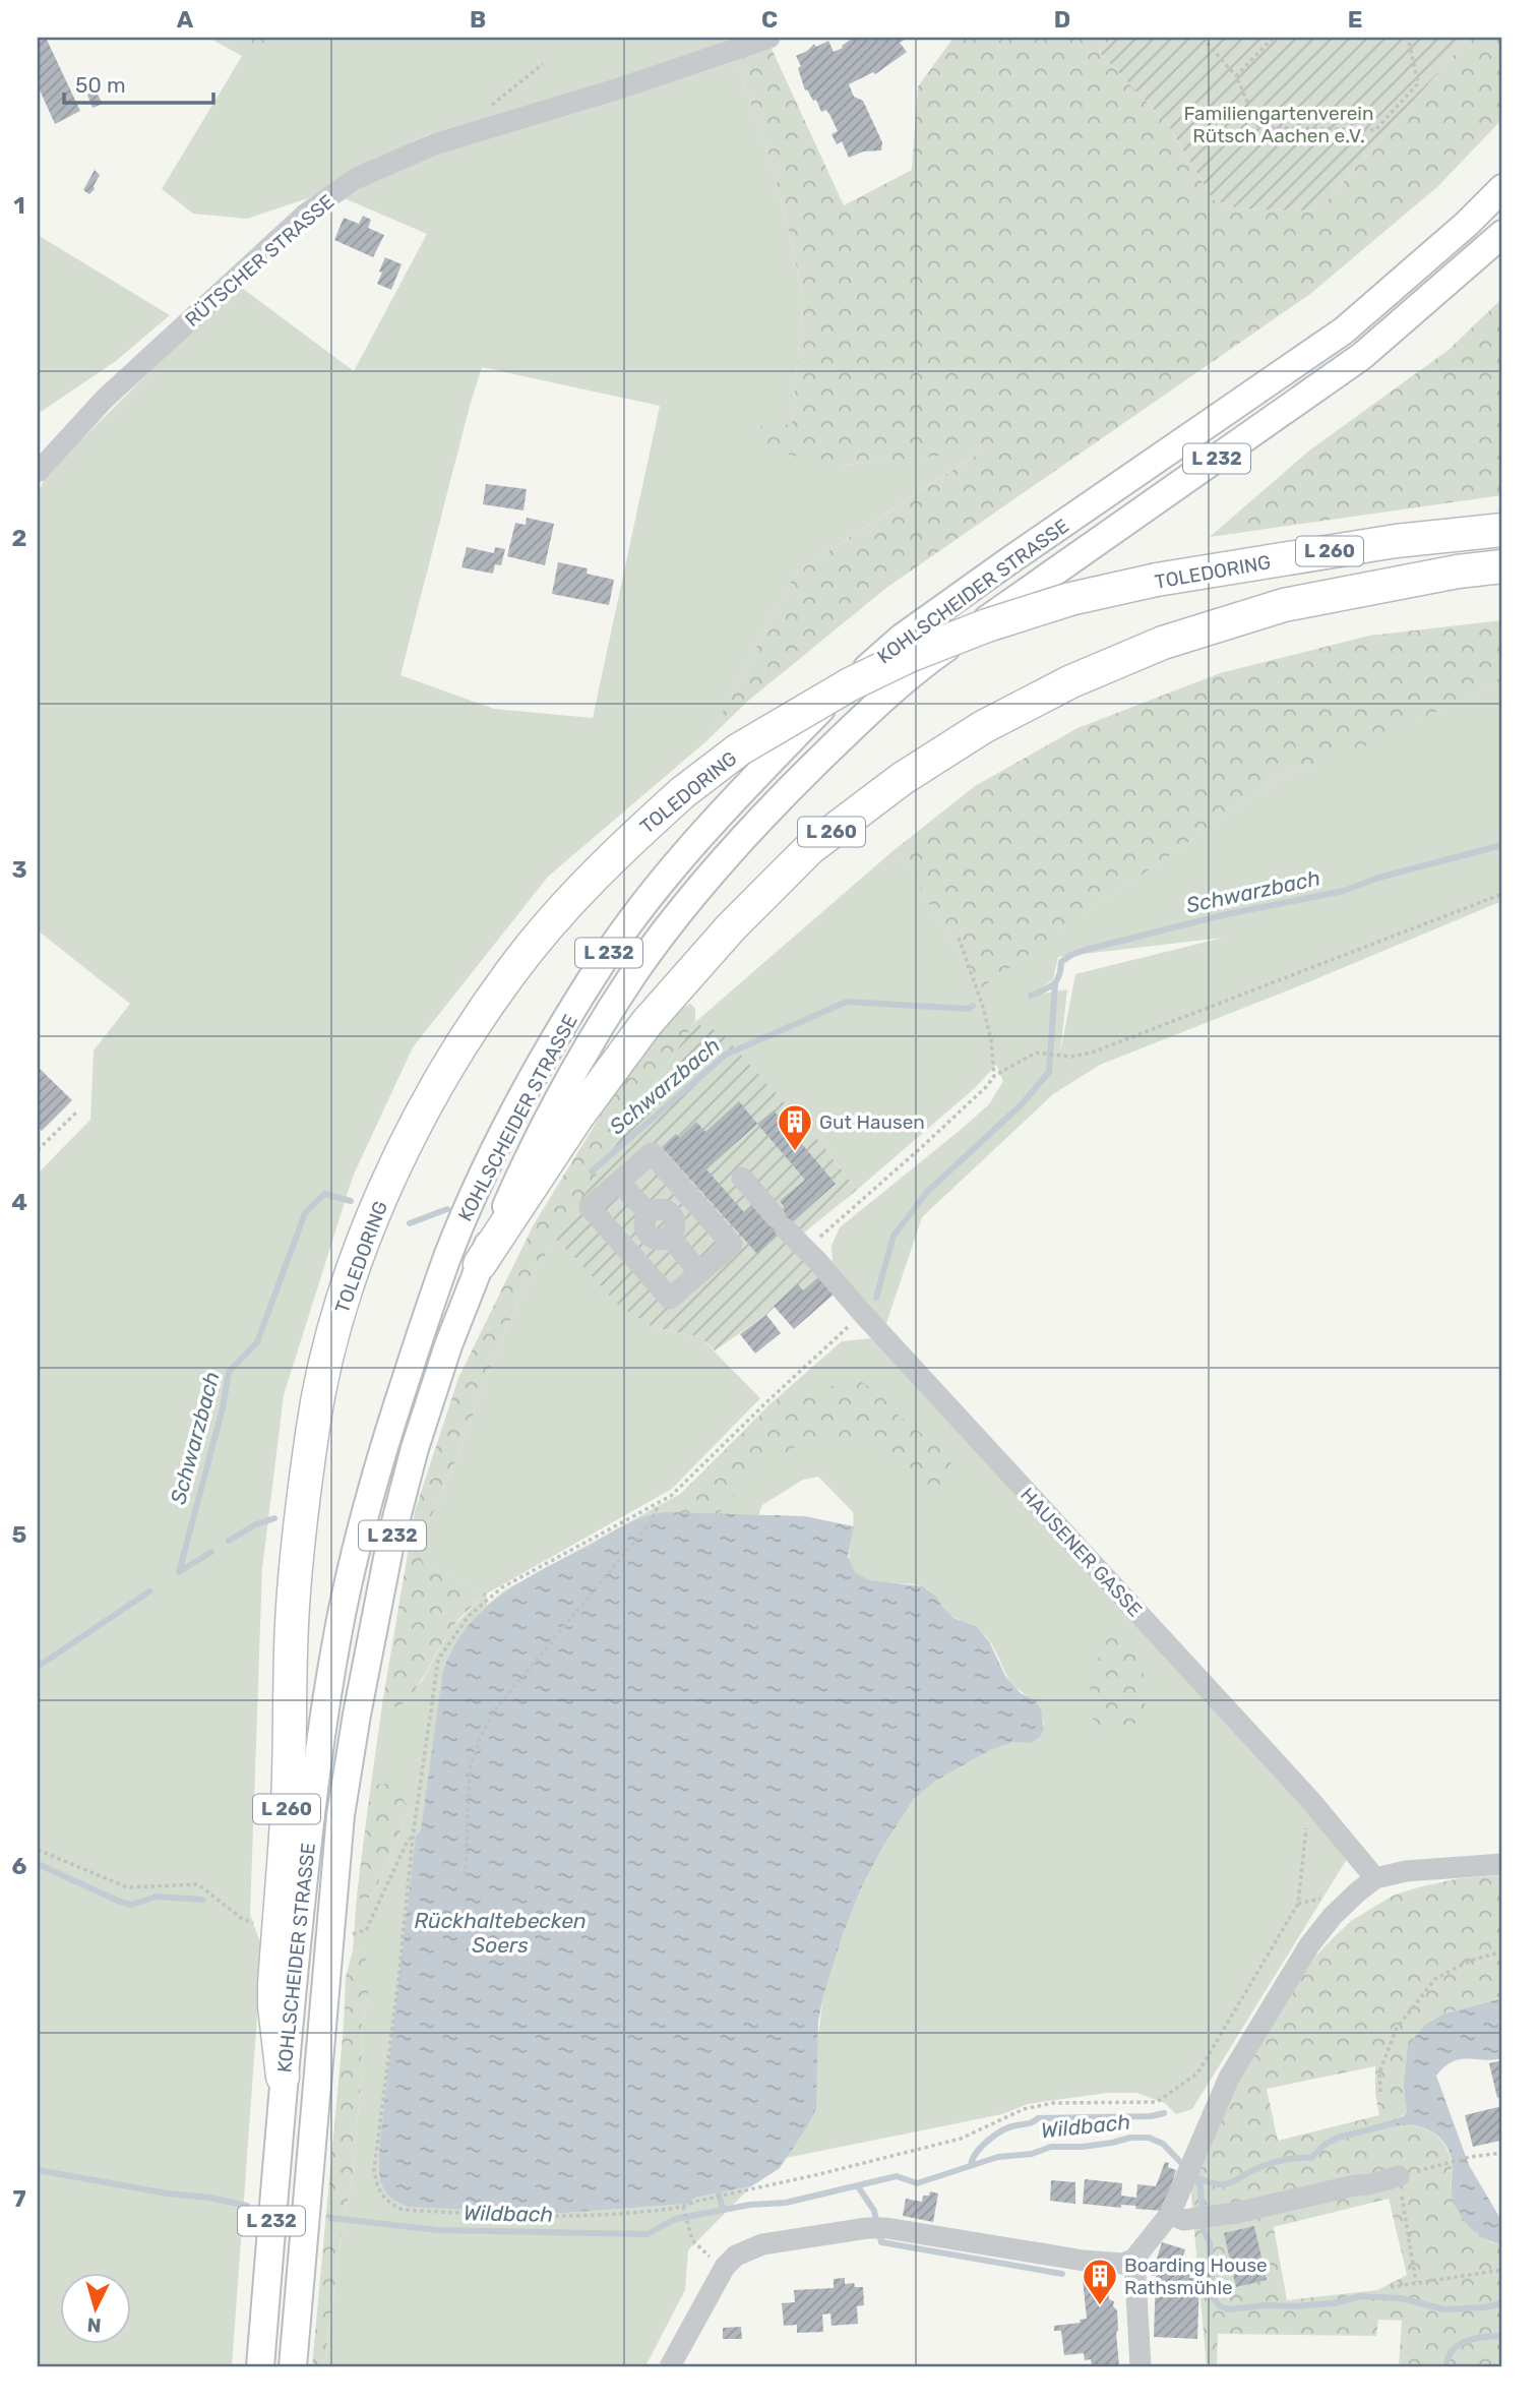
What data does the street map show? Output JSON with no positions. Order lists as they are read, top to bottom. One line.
{"streets":{"highway":["L 260","TOLEDORING"],"main road":["L 232","KOHLSCHEIDER STRASSE"],"street":["RÜTSCHER STRASSE","HAUSENER GASSE"]},"crossings":[["L 260","KOHLSCHEIDER STRASSE"],["TOLEDORING","KOHLSCHEIDER STRASSE"]],"water":["Schwarzbach","Rückhaltebecken Soers","Wildbach"],"parks":["Familiengartenverein Rütsch Aachen e.V."],"places":{"building":["Gut Hausen","Boarding House Rathsmühle"]},"scale_bar":"50 m","north":"bottom","grid":{"columns":["A","B","C","D","E"],"rows":["1","2","3","4","5","6","7"]}}
